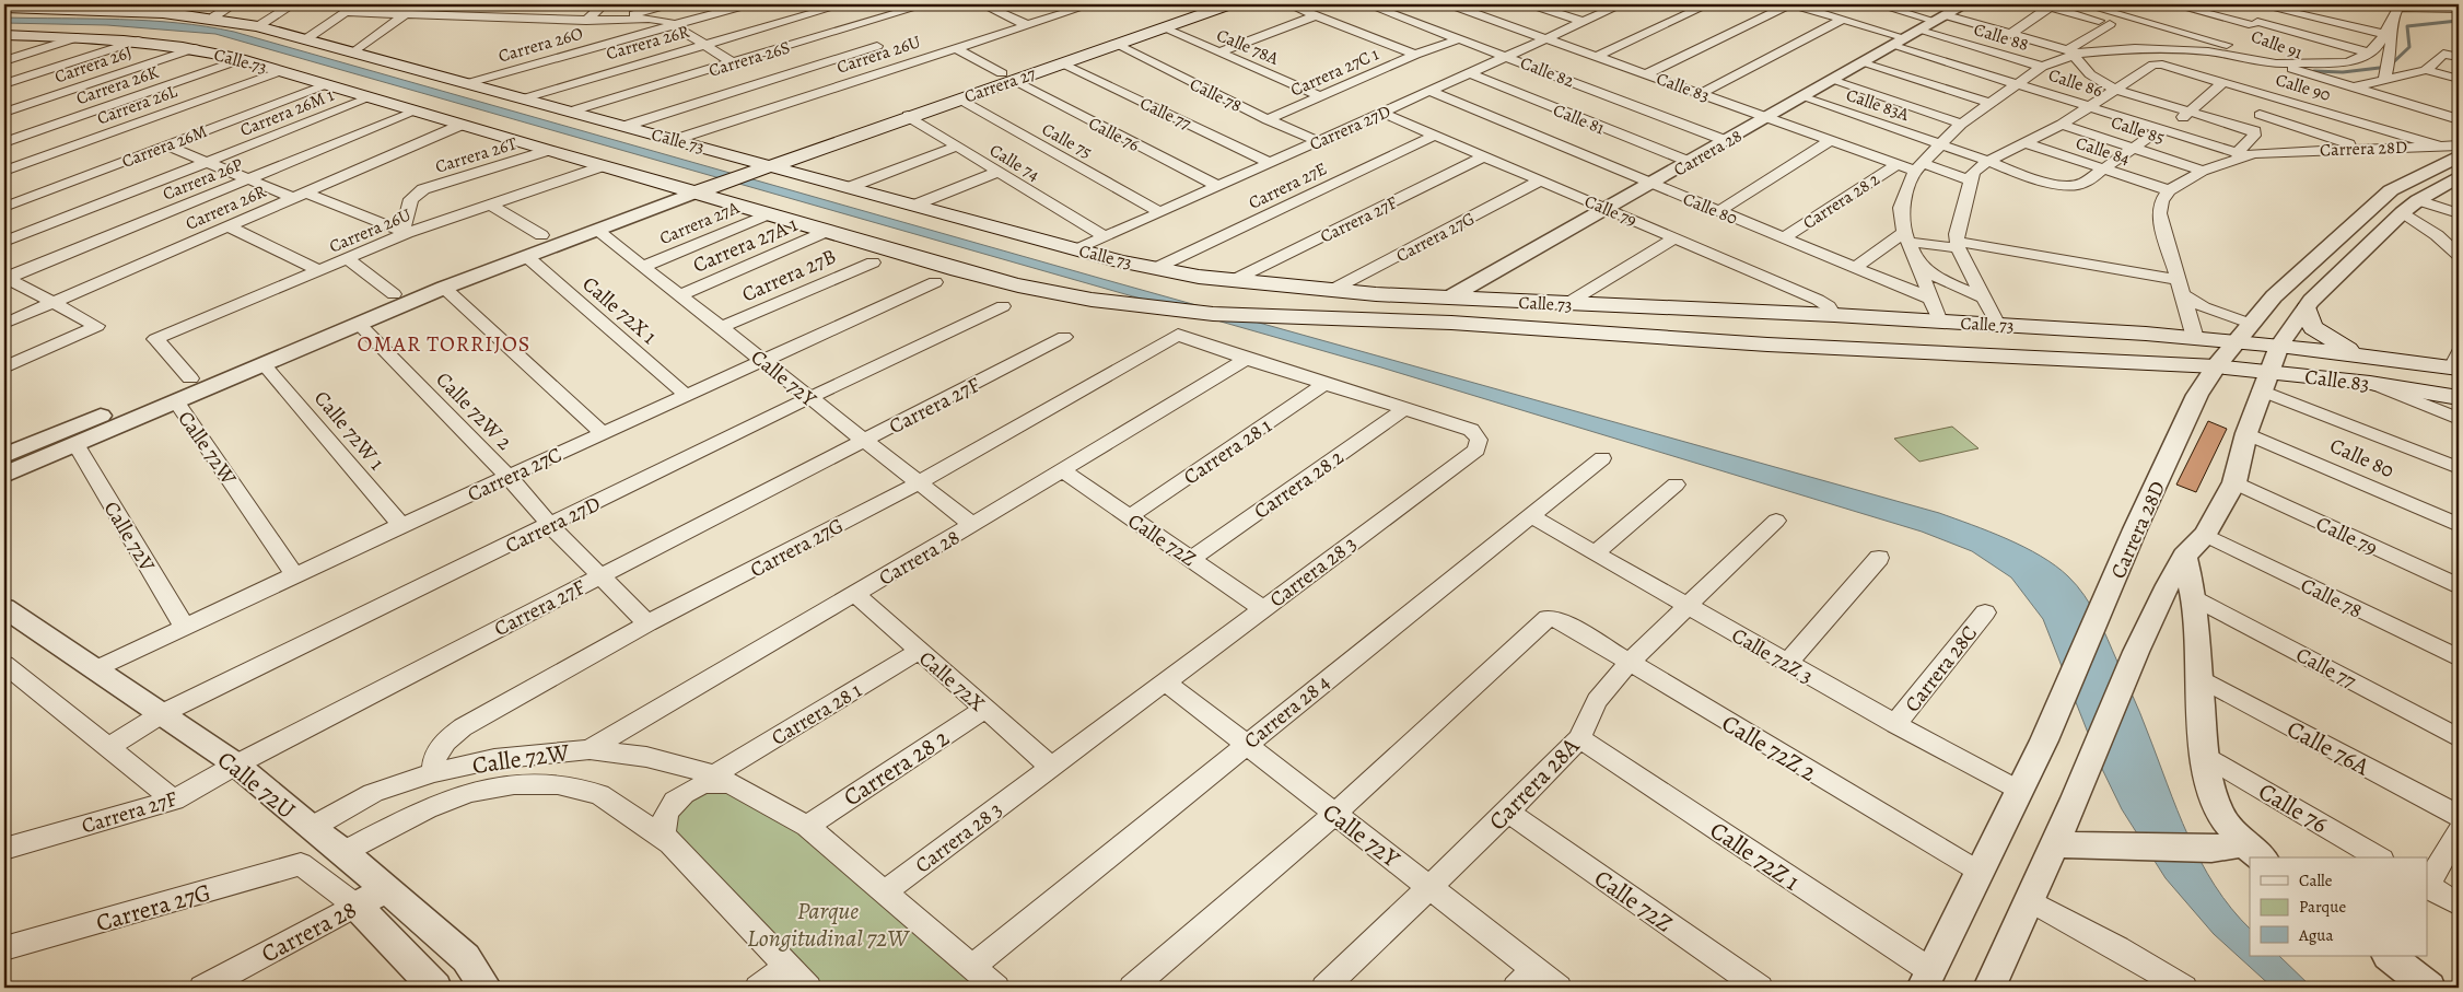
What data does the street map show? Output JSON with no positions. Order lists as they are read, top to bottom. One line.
{"streets":{"main road":["Calle 73","Carrera 27","Calle 83"],"street":["Calle 88","Carrera 26R","Carrera 26O","Calle 91","Calle 78A","Carrera 26U","Carrera 26S","Carrera 26J","Carrera 27C 1","Calle 82","Calle 86","Carrera 26K","Calle 90","Calle 78","Carrera 26L","Calle 83A","Carrera 26M 1","Calle 77","Calle 81","Carrera 27D","Calle 85","Calle 76","Calle 75","Carrera 26M","Carrera 28D","Calle 84","Carrera 28","Carrera 26T","Calle 74","Carrera 26P","Carrera 27E","Carrera 28 2","Calle 80","Calle 79","Carrera 27F","Carrera 27A","Carrera 27G","Carrera 27A 1","Carrera 27B","Calle 72X 1","Calle 72Y","Calle 72W 2","Calle 72W 1","Calle 72W","Carrera 28 1","Carrera 27C","Calle 72V","Calle 72Z","Carrera 28 3","Calle 72Z 3","Carrera 28C","Calle 72X","Carrera 28 4","Calle 72Z 2","Calle 76A","Carrera 28A","Calle 72U","Calle 72Z 1"]},"crossings":[["Calle 88","Calle 86"],["Calle 88","Carrera 28"],["Carrera 26R","Calle 73"],["Carrera 26O","Calle 73"],["Calle 78A","Carrera 27C 1"],["Calle 78A","Carrera 27"],["Carrera 26U","Calle 73"],["Carrera 26U","Calle 76"],["Carrera 26U","Carrera 26T"],["Carrera 26U","Calle 72W"],["Carrera 26S","Calle 73"],["Calle 73","Carrera 26J"],["Calle 73","Carrera 26K"],["Calle 73","Carrera 27"],["Calle 73","Calle 83"],["Calle 73","Carrera 26L"],["Calle 73","Carrera 26M 1"],["Calle 73","Carrera 27D"],["Calle 73","Carrera 26M"],["Calle 73","Carrera 28D"],["Calle 73","Carrera 28"],["Calle 73","Carrera 26T"],["Calle 73","Carrera 26P"],["Calle 73","Carrera 27E"],["Calle 73","Calle 79"],["Calle 73","Carrera 27F"],["Calle 73","Carrera 27A"],["Calle 73","Carrera 27G"],["Calle 73","Carrera 27A 1"],["Carrera 27C 1","Calle 82"],["Carrera 27C 1","Calle 78"],["Calle 82","Carrera 27D"],["Calle 82","Carrera 28"],["Calle 86","Calle 83A"],["Calle 86","Carrera 28D"],["Calle 86","Carrera 28"],["Carrera 27","Calle 78"],["Carrera 27","Calle 77"],["Carrera 27","Calle 76"],["Carrera 27","Calle 75"],["Carrera 27","Calle 74"],["Calle 83","Carrera 27D"],["Calle 83","Carrera 28D"],["Calle 83","Carrera 28"],["Calle 83","Carrera 28 2"],["Calle 90","Calle 83A"],["Calle 90","Carrera 28D"],["Calle 78","Carrera 27D"],["Calle 83A","Calle 85"],["Calle 83A","Calle 84"],["Calle 83A","Carrera 28"],["Calle 77","Carrera 27D"],["Calle 81","Carrera 27D"],["Calle 81","Carrera 28"],["Carrera 27D","Calle 76"],["Carrera 27D","Calle 75"],["Carrera 27D","Calle 74"],["Carrera 27D","Calle 80"],["Carrera 27D","Calle 79"],["Carrera 27D","Calle 72Y"],["Carrera 27D","Calle 72W 2"],["Carrera 27D","Calle 72U"],["Calle 85","Carrera 28D"],["Carrera 28D","Calle 84"],["Carrera 28D","Calle 72Z 3"],["Carrera 28D","Calle 72Z 2"],["Carrera 28D","Calle 72Z 1"],["Carrera 28","Calle 80"],["Carrera 28","Calle 79"],["Carrera 28","Carrera 27G"],["Carrera 28","Calle 72Y"],["Carrera 28","Calle 72W"],["Carrera 28","Calle 72Z"],["Carrera 28","Carrera 28 3"],["Carrera 28","Calle 72X"],["Carrera 28","Calle 72U"],["Carrera 27E","Calle 79"],["Carrera 28 2","Calle 80"],["Carrera 28 2","Calle 72W"],["Carrera 28 2","Calle 72Z"],["Carrera 28 2","Carrera 28 3"],["Carrera 28 2","Calle 72X"],["Calle 79","Carrera 27F"],["Calle 79","Carrera 27G"],["Carrera 27F","Calle 72Y"],["Carrera 27F","Calle 72W 2"],["Carrera 27F","Calle 72U"],["Carrera 27A","Calle 72Y"],["Carrera 27G","Calle 72Y"],["Carrera 27G","Calle 72W 2"],["Carrera 27G","Calle 72W"],["Carrera 27G","Carrera 28 3"],["Carrera 27A 1","Calle 72Y"],["Carrera 27B","Calle 72Y"],["Calle 72X 1","Carrera 27C"],["Calle 72Y","Carrera 27C"],["Calle 72Y","Carrera 28 3"],["Calle 72Y","Carrera 28 4"],["Calle 72Y","Calle 72Z 2"],["Calle 72Y","Carrera 28A"],["Calle 72W 2","Carrera 27C"],["Calle 72W 1","Carrera 27C"],["Calle 72W","Carrera 28 1"],["Calle 72W","Carrera 27C"],["Calle 72W","Carrera 28 3"],["Calle 72W","Carrera 28 4"],["Calle 72W","Calle 72U"],["Carrera 28 1","Calle 72Z"],["Carrera 28 1","Carrera 28 3"],["Carrera 28 1","Calle 72X"],["Carrera 27C","Calle 72V"],["Carrera 27C","Calle 72U"],["Calle 72Z","Carrera 28 3"],["Calle 72Z","Carrera 28A"],["Carrera 28 3","Calle 72X"],["Calle 72Z 3","Carrera 28C"],["Calle 72Z 3","Carrera 28 4"],["Calle 72Z 3","Carrera 28A"],["Calle 72Z 2","Carrera 28A"],["Carrera 28A","Calle 72Z 1"]],"districts":["OMAR TORRIJOS"],"parks":["Parque Longitudinal 72W"],"legend":["Calle","Parque","Agua"]}
